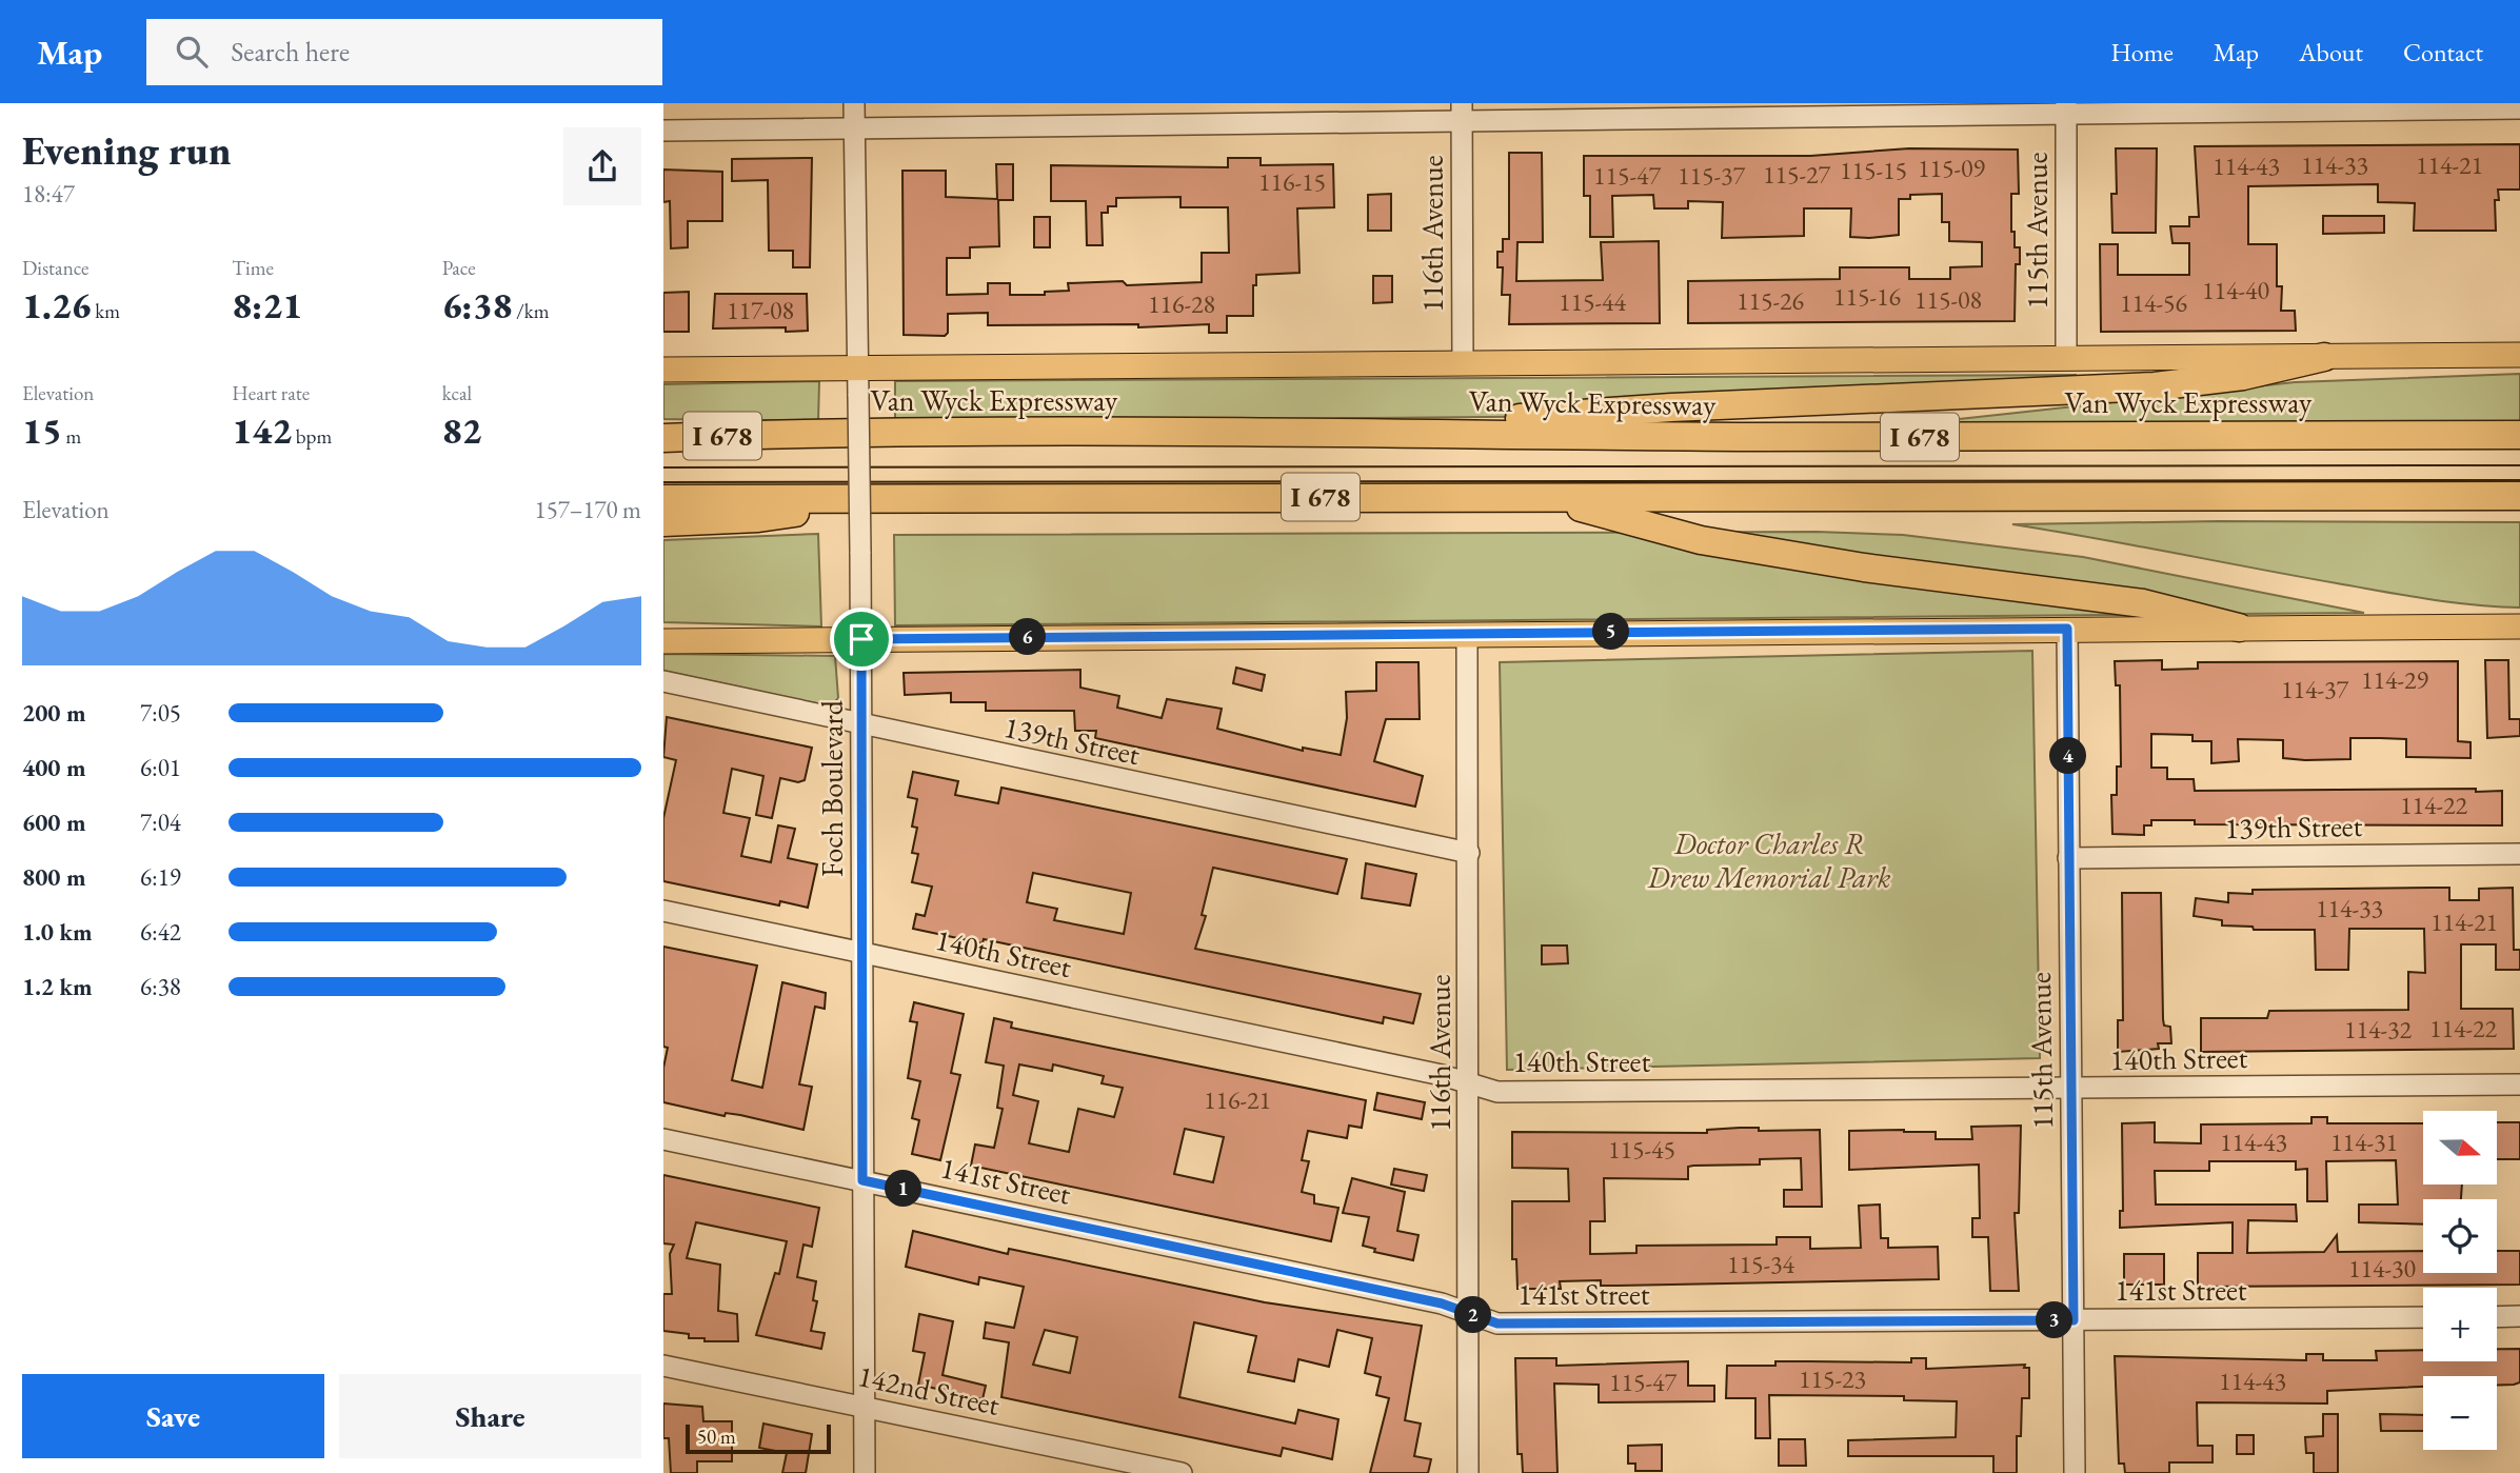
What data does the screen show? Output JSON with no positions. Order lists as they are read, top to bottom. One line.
{"streets":{"highway":["Van Wyck Expressway","I 678"],"street":["115th Avenue","116th Avenue","139th Street","Foch Boulevard","140th Street","141st Street","142nd Street"]},"crossings":[["115th Avenue","Van Wyck Expressway"],["115th Avenue","139th Street"],["115th Avenue","140th Street"],["115th Avenue","141st Street"],["116th Avenue","Van Wyck Expressway"],["116th Avenue","139th Street"],["116th Avenue","140th Street"],["116th Avenue","141st Street"],["Van Wyck Expressway","Foch Boulevard"],["139th Street","Foch Boulevard"],["Foch Boulevard","140th Street"],["Foch Boulevard","141st Street"],["Foch Boulevard","142nd Street"]],"parks":["Doctor Charles R Drew Memorial Park"],"house_numbers":["114-33","114-21","114-43","115-09","115-15","115-27","115-47","115-37","116-15","114-40","115-16","115-08","115-26","115-44","114-56","116-28","117-08","114-29","114-37","114-22","114-33","114-21","114-22","114-32","116-21","114-43","114-31","115-45","115-34","114-30","115-23","114-43","115-47"],"scale_bar":"50 m","north":"right","page":{"header":"Map","search":"Search here","nav":["Home","Map","About","Contact"],"heading":["Evening run","18:47"],"stats":[["Distance","1.26 km"],["Time","8:21"],["Pace","6:38 /km"],["Elevation","15 m"],["Heart rate","142 bpm"],["kcal","82"]],"chart":["Elevation","157–170 m"],"pins":["5","6","4","1","2","3"],"list":[{"name":"200 m","note":"7:05"},{"name":"400 m","note":"6:01"},{"name":"600 m","note":"7:04"},{"name":"800 m","note":"6:19"},{"name":"1.0 km","note":"6:42"},{"name":"1.2 km","note":"6:38"}],"map_buttons":["+","−"],"buttons":["Save","Share"],"scale":"50 m"}}
